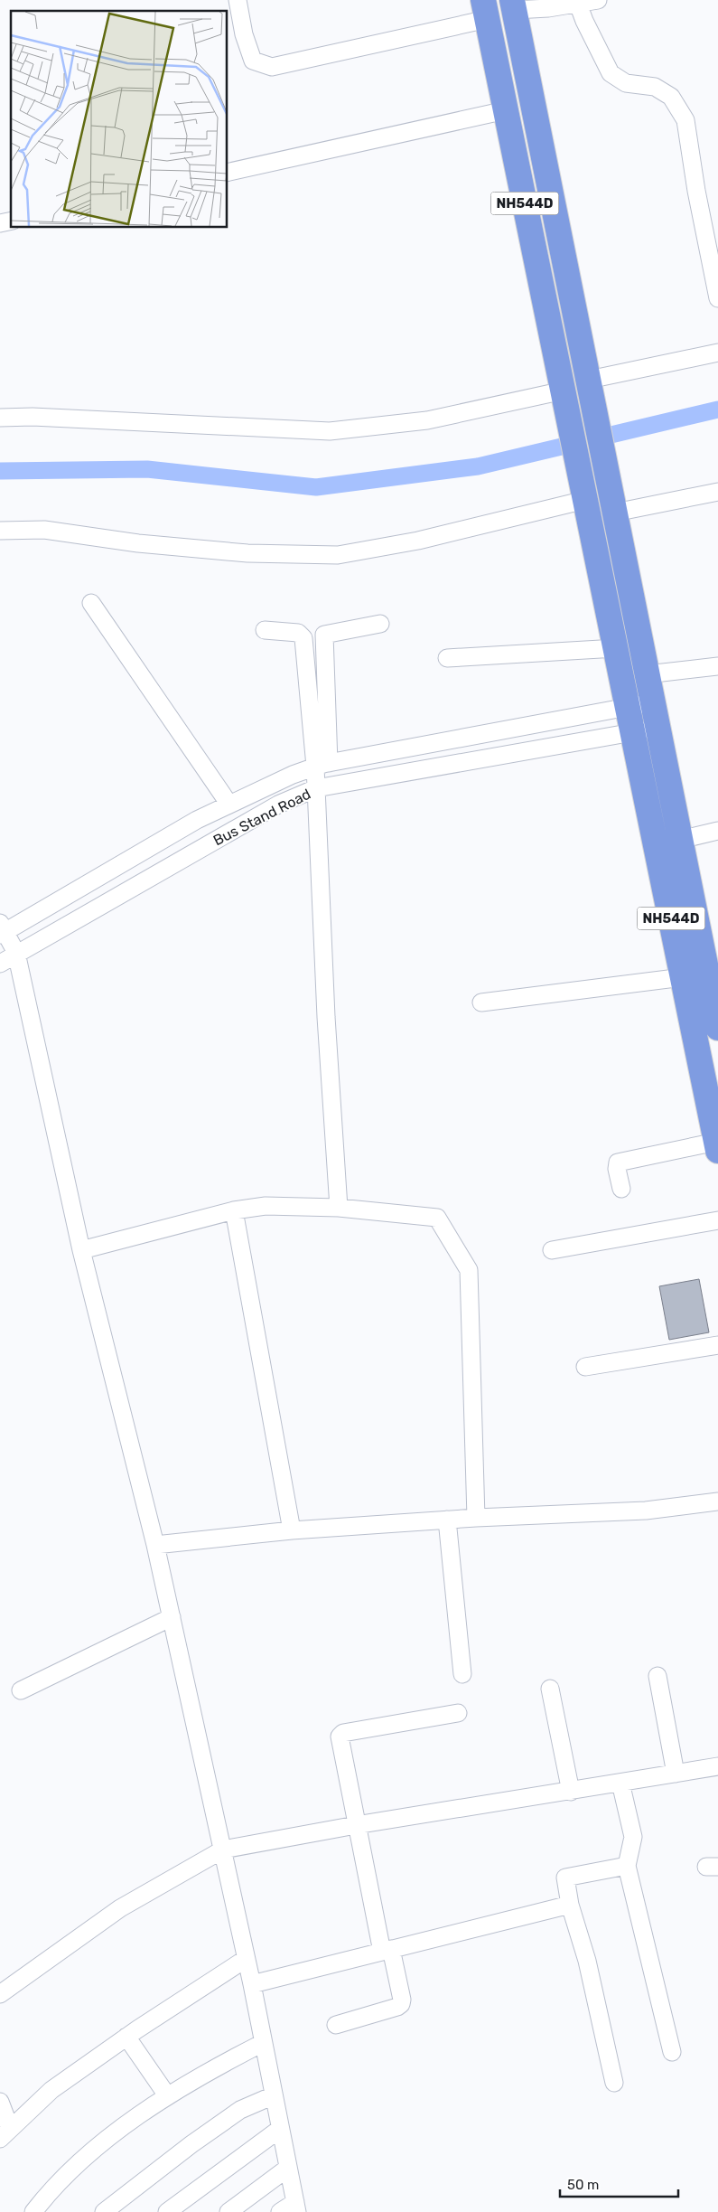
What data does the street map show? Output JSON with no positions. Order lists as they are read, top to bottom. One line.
{"streets":{"highway":["NH544D"],"street":["Bus Stand Road"]},"crossings":[["NH544D","Bus Stand Road"]],"scale_bar":"50 m"}
